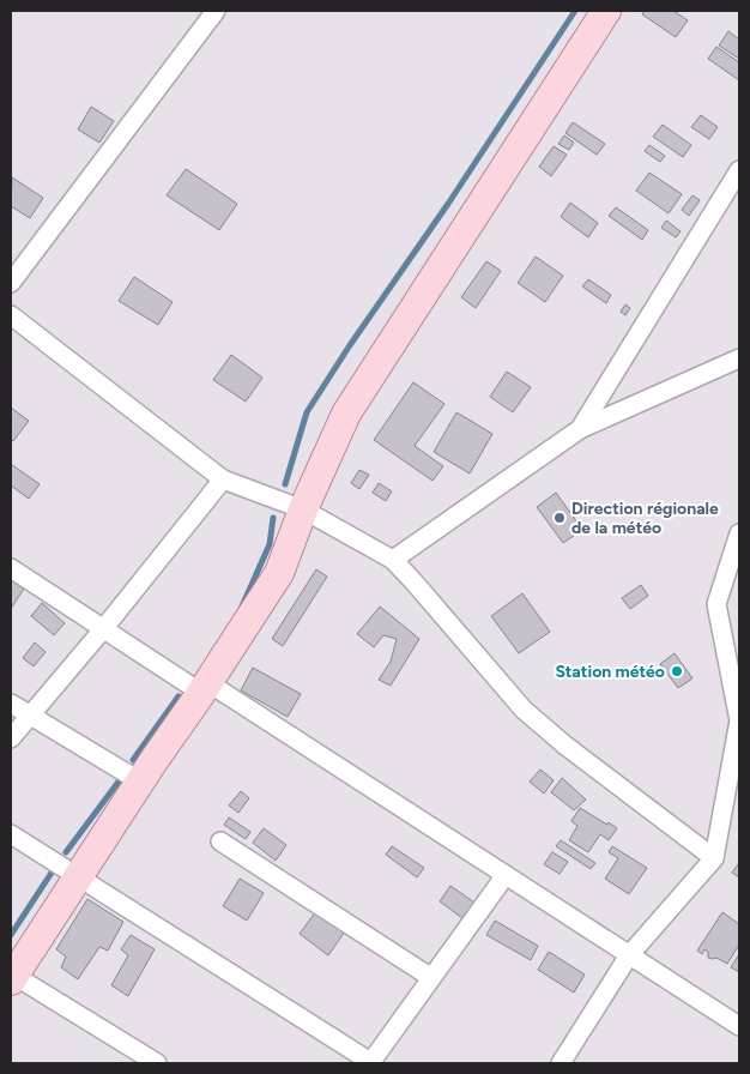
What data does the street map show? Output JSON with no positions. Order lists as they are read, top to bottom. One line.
{"places":["Direction régionale de la météo","Station météo"]}
